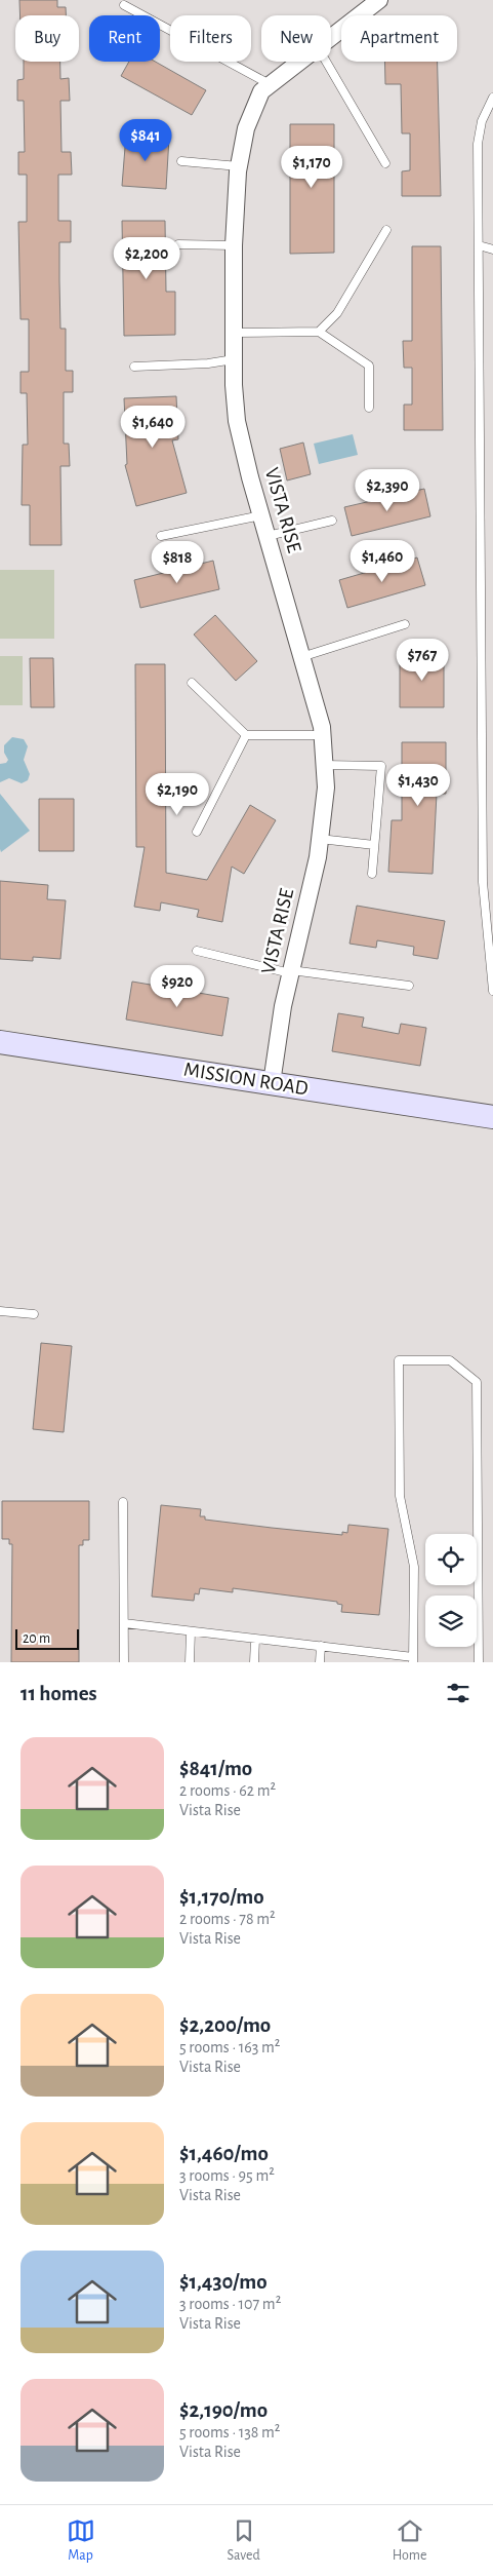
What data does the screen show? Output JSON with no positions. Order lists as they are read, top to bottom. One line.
{"streets":{"street":["VISTA RISE","MISSION ROAD"]},"crossings":[["VISTA RISE","MISSION ROAD"]],"scale_bar":"20 m","page":{"chip":["Buy","Rent","Filters","New","Apartment"],"price":["$841","$1,170","$2,200","$1,640","$2,390","$1,460","$818","$767","$1,430","$2,190","$920"],"scale":"20 m","heading":"11 homes","list":[{"name":"$841/mo","note":"2 rooms · 62 m² · Vista Rise"},{"name":"$1,170/mo","note":"2 rooms · 78 m² · Vista Rise"},{"name":"$2,200/mo","note":"5 rooms · 163 m² · Vista Rise"},{"name":"$1,460/mo","note":"3 rooms · 95 m² · Vista Rise"},{"name":"$1,430/mo","note":"3 rooms · 107 m² · Vista Rise"},{"name":"$2,190/mo","note":"5 rooms · 138 m² · Vista Rise"}],"tabs":["Map","Saved","Home"]}}
